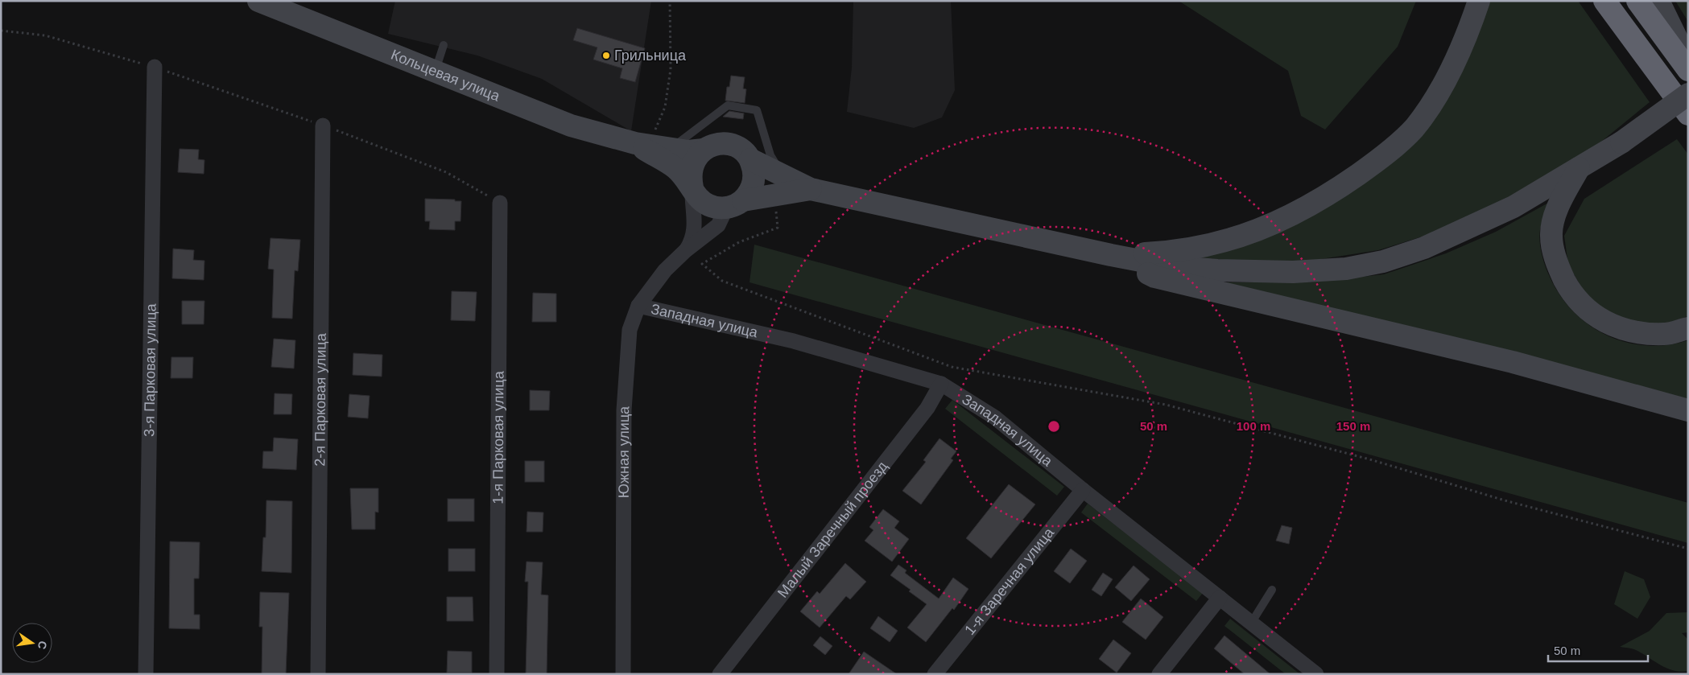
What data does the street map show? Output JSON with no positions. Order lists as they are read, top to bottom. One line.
{"streets":{"street":["Кольцевая улица","Западная улица","3-я Парковая улица","2-я Парковая улица","1-я Парковая улица","Южная улица","Малый Заречный проезд","1-я Заречная улица"]},"crossings":[["Западная улица","Южная улица"],["Западная улица","Малый Заречный проезд"],["Западная улица","1-я Заречная улица"]],"places":["Грильница"],"scale_bar":"50 m","north":"right","rings":["50 m","100 m","150 m"]}
